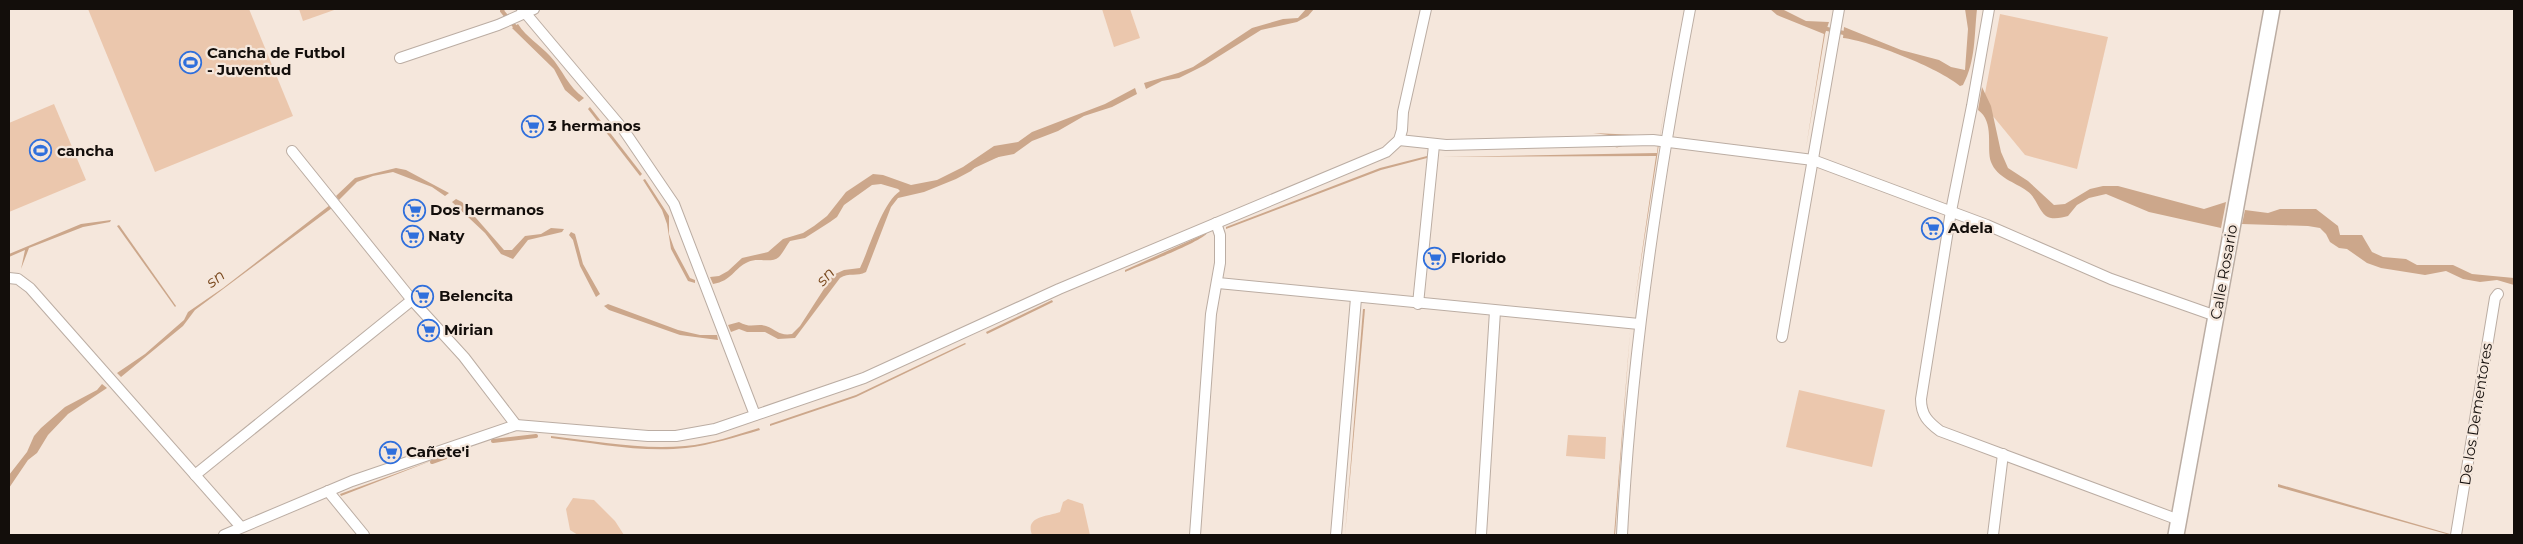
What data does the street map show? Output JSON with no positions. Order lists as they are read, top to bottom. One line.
{"streets":{"main road":["Calle Rosario"],"street":["De los Dementores"]},"water":["sn"],"places":{"sports":["Cancha de Futbol - Juventud","cancha"],"supermarket":["3 hermanos","Dos hermanos","Adela","Naty","Florido","Belencita","Mirian","Cañete'i"]}}
